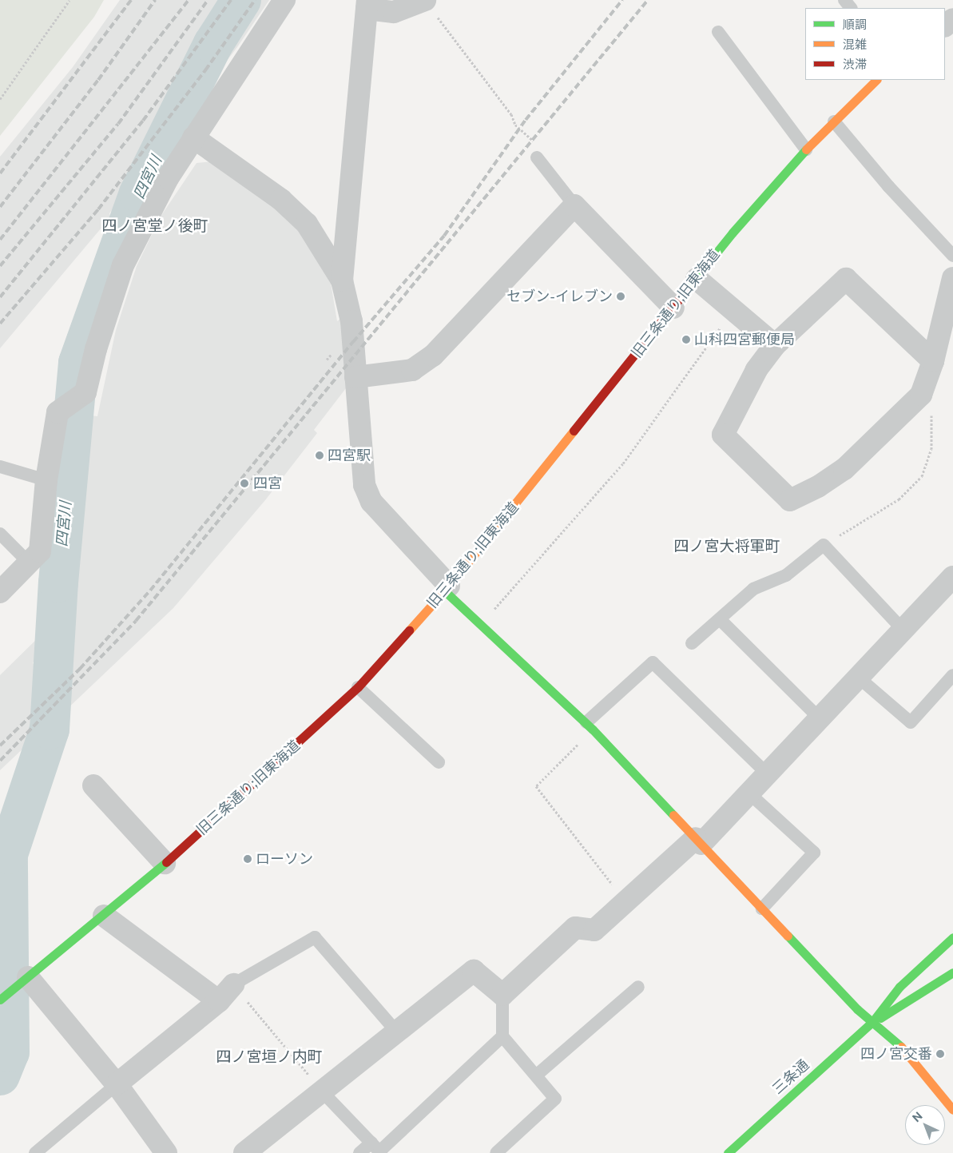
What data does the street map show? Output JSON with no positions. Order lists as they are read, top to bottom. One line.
{"streets":{"street":["旧三条通り;旧東海道","三条通"]},"districts":["四ノ宮堂ノ後町","四ノ宮大将軍町","四ノ宮垣ノ内町"],"water":["四宮川"],"places":["セブン-イレブン","山科四宮郵便局","四宮駅","四宮","ローソン","四ノ宮交番"],"legend":["順調","混雑","渋滞"],"north":"top left"}
